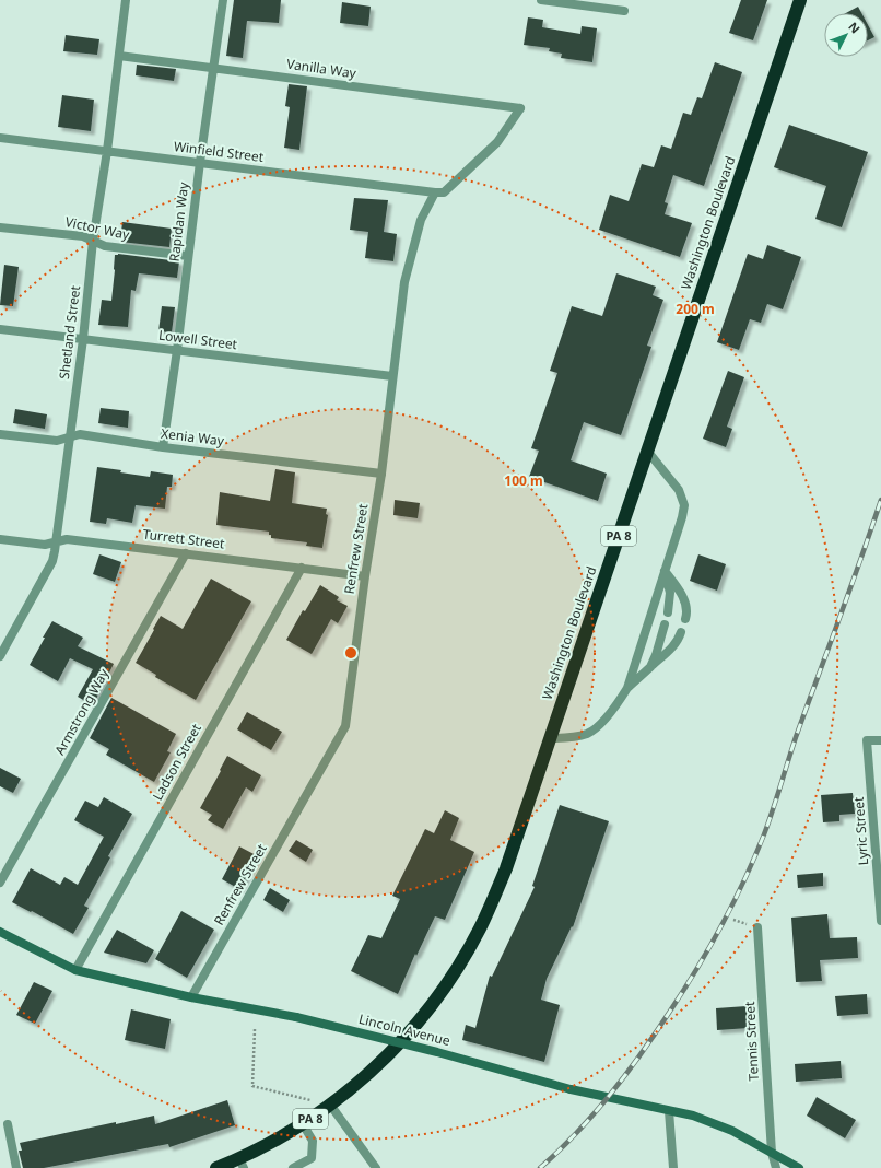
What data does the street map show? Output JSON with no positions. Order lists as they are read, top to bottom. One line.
{"streets":{"highway":["Washington Boulevard","PA 8"],"street":["Vanilla Way","Winfield Street","Rapidan Way","Victor Way","Shetland Street","Lowell Street","Xenia Way","Turrett Street","Renfrew Street","Armstrong Way","Ladson Street","Lyric Street","Lincoln Avenue","Tennis Street"]},"crossings":[["Vanilla Way","Winfield Street"],["Vanilla Way","Rapidan Way"],["Vanilla Way","Shetland Street"],["Vanilla Way","Renfrew Street"],["Winfield Street","Rapidan Way"],["Winfield Street","Shetland Street"],["Winfield Street","Renfrew Street"],["Rapidan Way","Victor Way"],["Rapidan Way","Lowell Street"],["Rapidan Way","Xenia Way"],["Victor Way","Shetland Street"],["Shetland Street","Lowell Street"],["Shetland Street","Xenia Way"],["Shetland Street","Turrett Street"],["Lowell Street","Renfrew Street"],["Xenia Way","Renfrew Street"],["Turrett Street","Renfrew Street"],["Turrett Street","Armstrong Way"],["Turrett Street","Ladson Street"],["Renfrew Street","Lincoln Avenue"],["Ladson Street","Lincoln Avenue"],["Lincoln Avenue","Tennis Street"]],"north":"top right","rings":["200 m","100 m"]}
